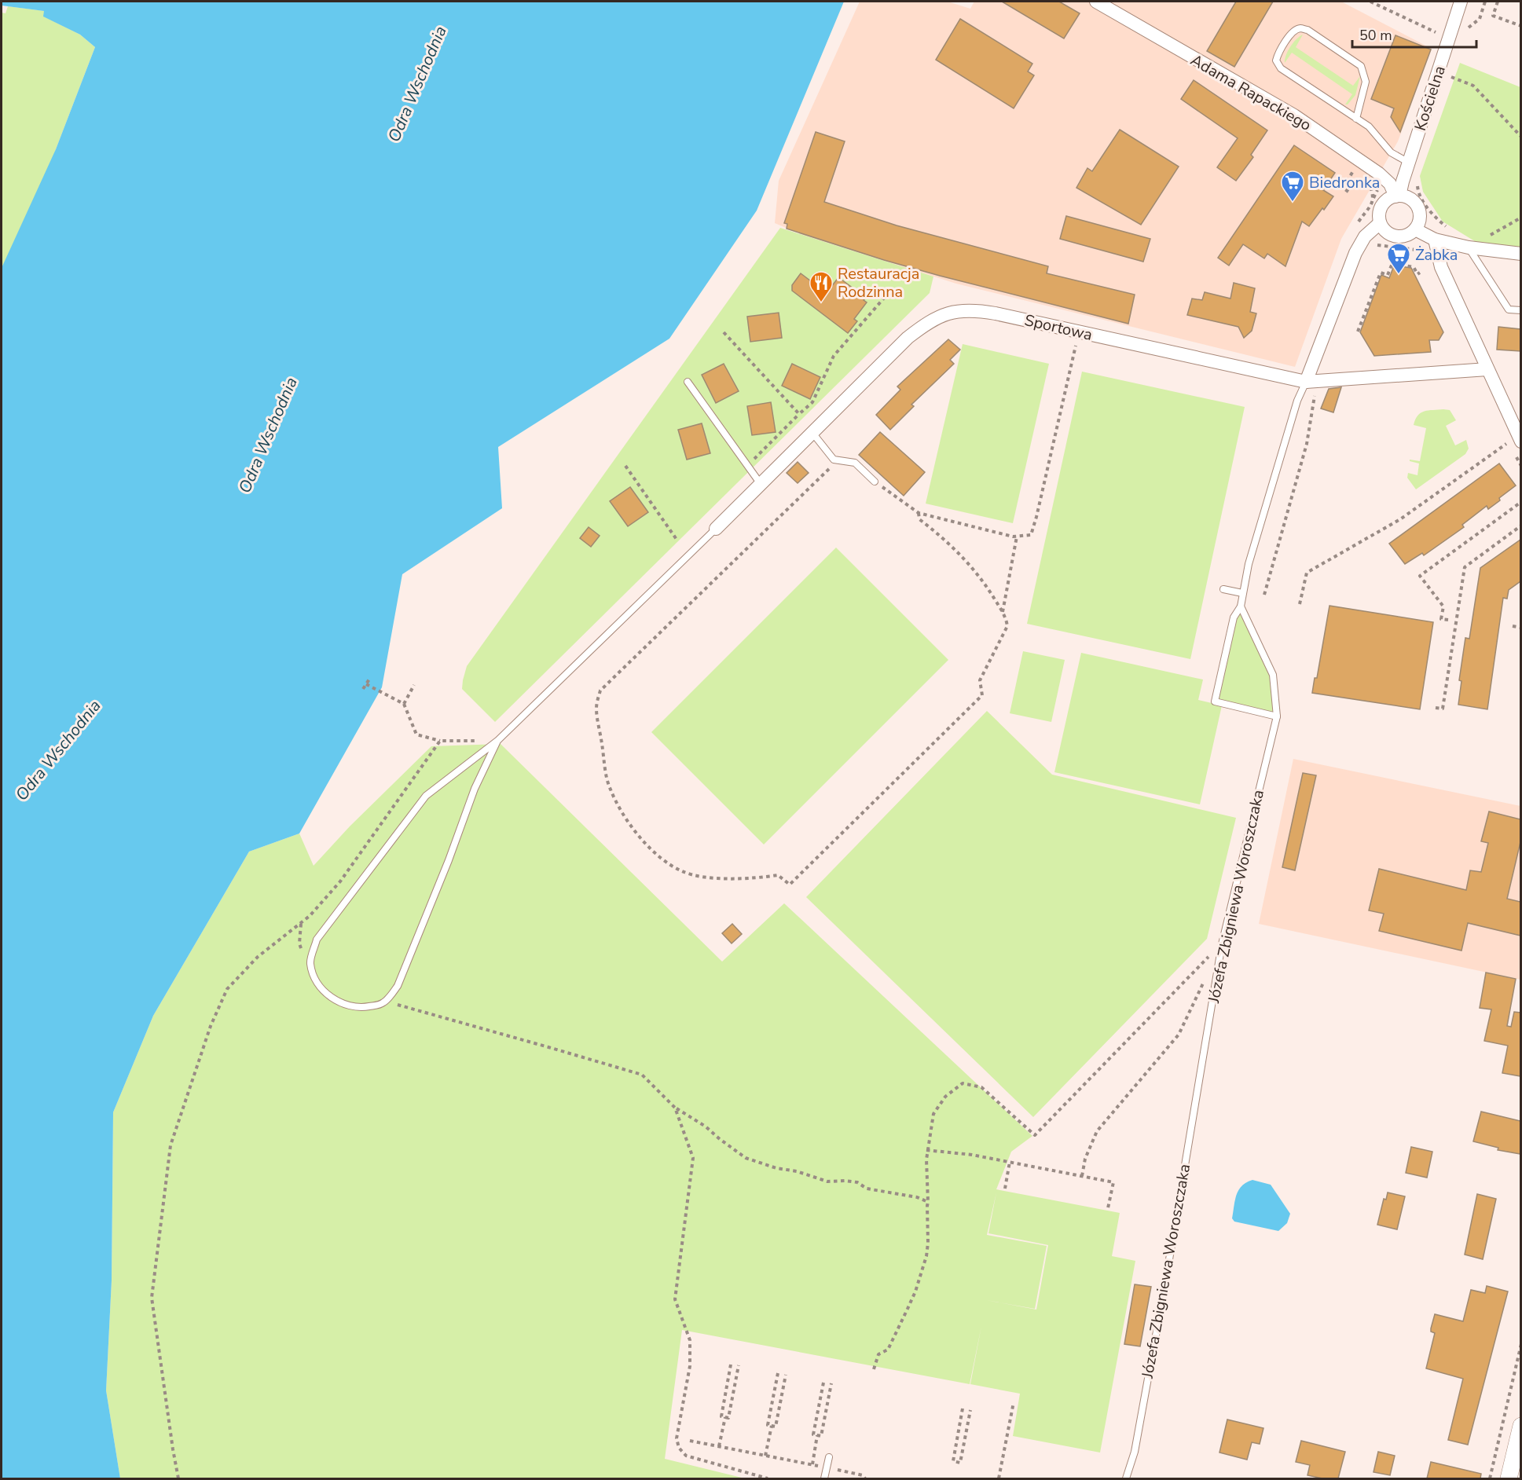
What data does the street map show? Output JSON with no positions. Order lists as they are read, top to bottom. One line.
{"streets":{"street":["Adama Rapackiego","Kościelna","Sportowa"],"lane":["Józefa Zbigniewa Woroszczaka"]},"crossings":[["Adama Rapackiego","Kościelna"]],"water":["Odra Wschodnia"],"places":{"supermarket":["Biedronka","Żabka"],"restaurant":["Restauracja Rodzinna"]},"scale_bar":"50 m"}
